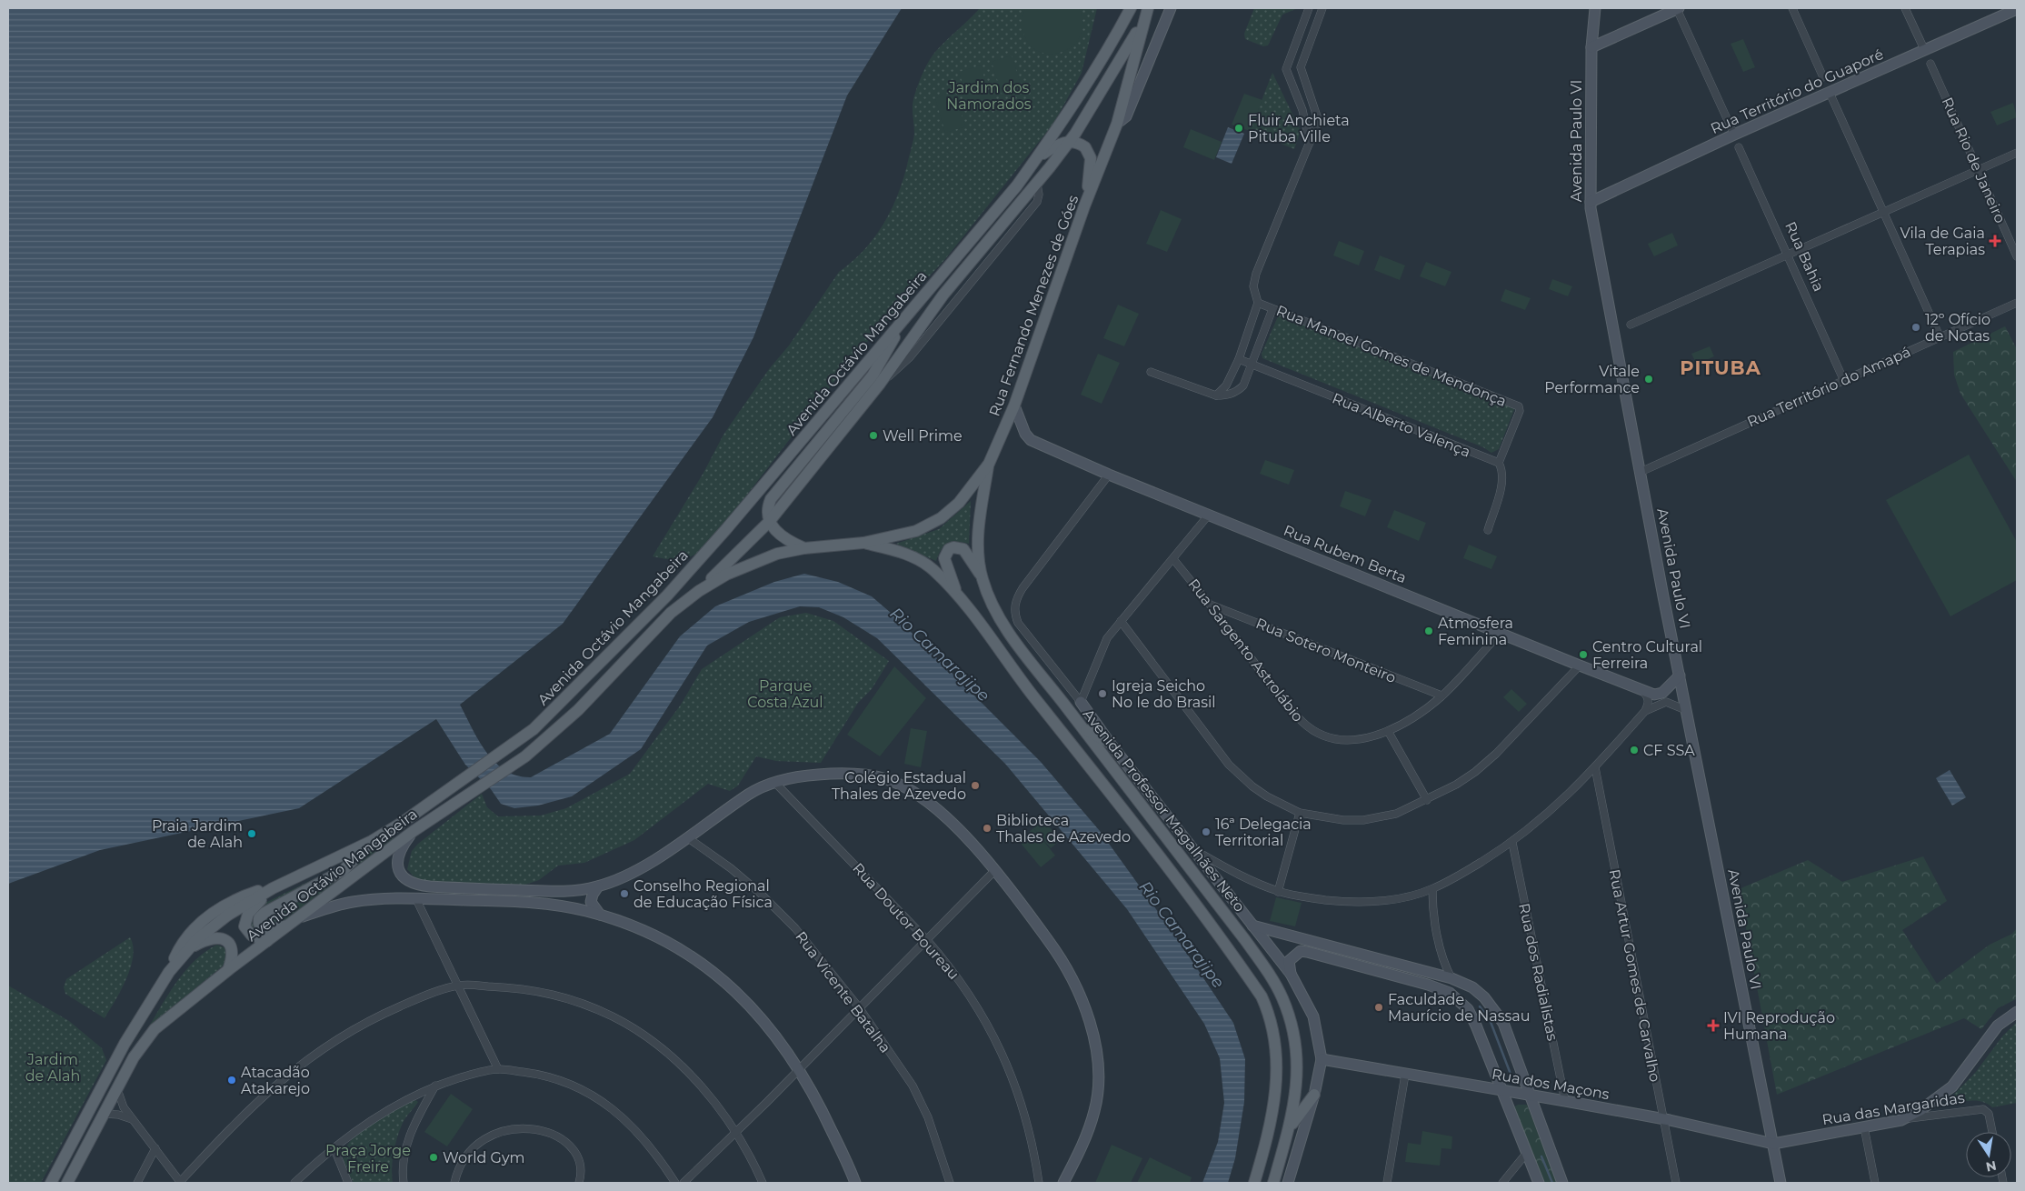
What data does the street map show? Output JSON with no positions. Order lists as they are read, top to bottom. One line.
{"streets":{"main road":["Rua Fernando Menezes de Góes","Avenida Octávio Mangabeira","Avenida Professor Magalhães Neto"],"street":["Rua Território do Guaporé","Avenida Paulo VI","Rua Rio de Janeiro","Rua Bahia","Rua Manoel Gomes de Mendonça","Rua Território do Amapá","Rua Alberto Valença","Rua Rubem Berta","Rua Sargento Astrolábio","Rua Sotero Monteiro","Rua Doutor Boureau","Rua dos Radialistas","Rua Artur Gomes de Carvalho","Rua Vicente Batalha","Rua dos Maçons","Rua das Margaridas"]},"crossings":[["Rua Território do Guaporé","Avenida Paulo VI"],["Avenida Paulo VI","Rua Território do Amapá"],["Avenida Paulo VI","Rua Rubem Berta"],["Avenida Paulo VI","Rua dos Maçons"],["Avenida Paulo VI","Rua das Margaridas"],["Rua Bahia","Rua Território do Amapá"],["Rua Fernando Menezes de Góes","Avenida Octávio Mangabeira"],["Rua Fernando Menezes de Góes","Rua Rubem Berta"],["Rua Fernando Menezes de Góes","Avenida Professor Magalhães Neto"],["Rua Manoel Gomes de Mendonça","Rua Alberto Valença"],["Rua Rubem Berta","Rua Sargento Astrolábio"],["Rua Rubem Berta","Avenida Professor Magalhães Neto"],["Rua Sargento Astrolábio","Rua Sotero Monteiro"],["Avenida Professor Magalhães Neto","Rua dos Maçons"],["Rua dos Radialistas","Rua dos Maçons"],["Rua Artur Gomes de Carvalho","Rua dos Maçons"],["Rua dos Maçons","Rua das Margaridas"]],"districts":["PITUBA"],"water":["Rio Camarajipe"],"parks":["Jardim dos Namorados","Parque Costa Azul","Jardim de Alah","Praça Jorge Freire"],"places":{"other":["Fluir Anchieta Pituba Ville","12º Ofício de Notas","Vitale Performance","Well Prime","Atmosfera Feminina","Centro Cultural Ferreira","Igreja Seicho No Ie do Brasil","CF SSA","Colégio Estadual Thales de Azevedo","Biblioteca Thales de Azevedo","16ª Delegacia Territorial","Praia Jardim de Alah","Conselho Regional de Educação Física","Faculdade Maurício de Nassau","Atacadão Atakarejo","World Gym"],"health":["Vila de Gaia Terapias","IVI Reprodução Humana"]},"north":"bottom"}
